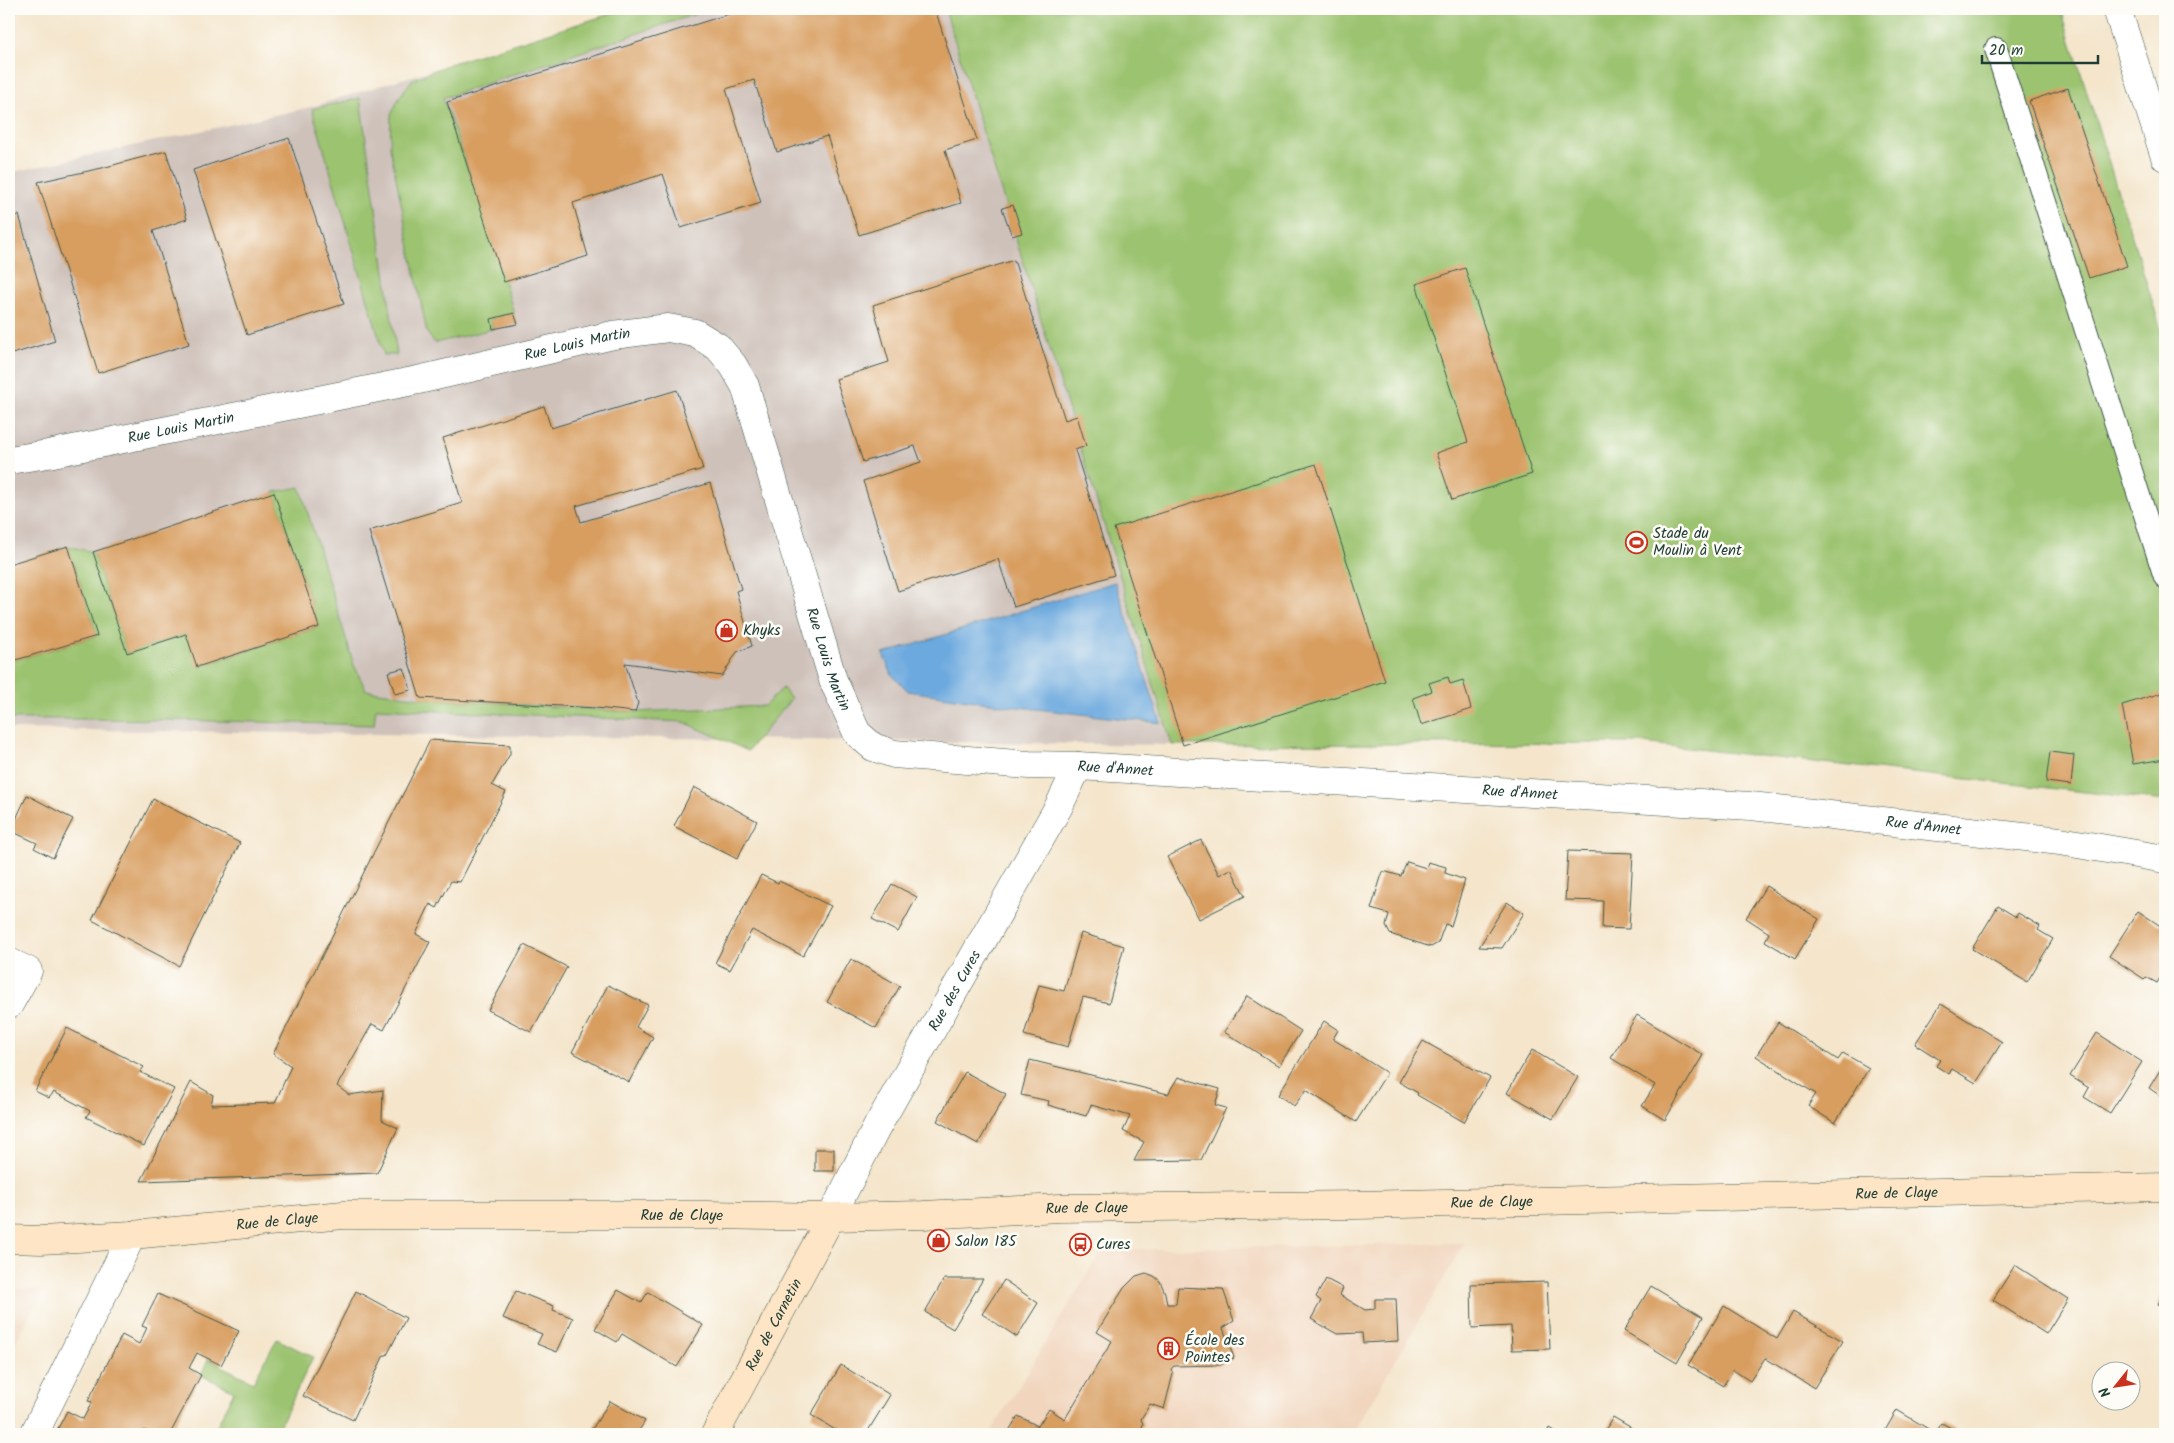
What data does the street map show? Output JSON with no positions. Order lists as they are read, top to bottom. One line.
{"streets":{"street":["Rue Louis Martin","Rue d'Annet","Rue des Cures","Rue de Claye","Rue de Carnetin"]},"crossings":[["Rue Louis Martin","Rue d'Annet"],["Rue d'Annet","Rue des Cures"],["Rue des Cures","Rue de Claye"],["Rue des Cures","Rue de Carnetin"],["Rue de Claye","Rue de Carnetin"]],"places":{"sports":["Stade du Moulin à Vent"],"shop":["Khyks","Salon 185"],"bus stop":["Cures"],"building":["École des Pointes"]},"scale_bar":"20 m","north":"bottom left"}
